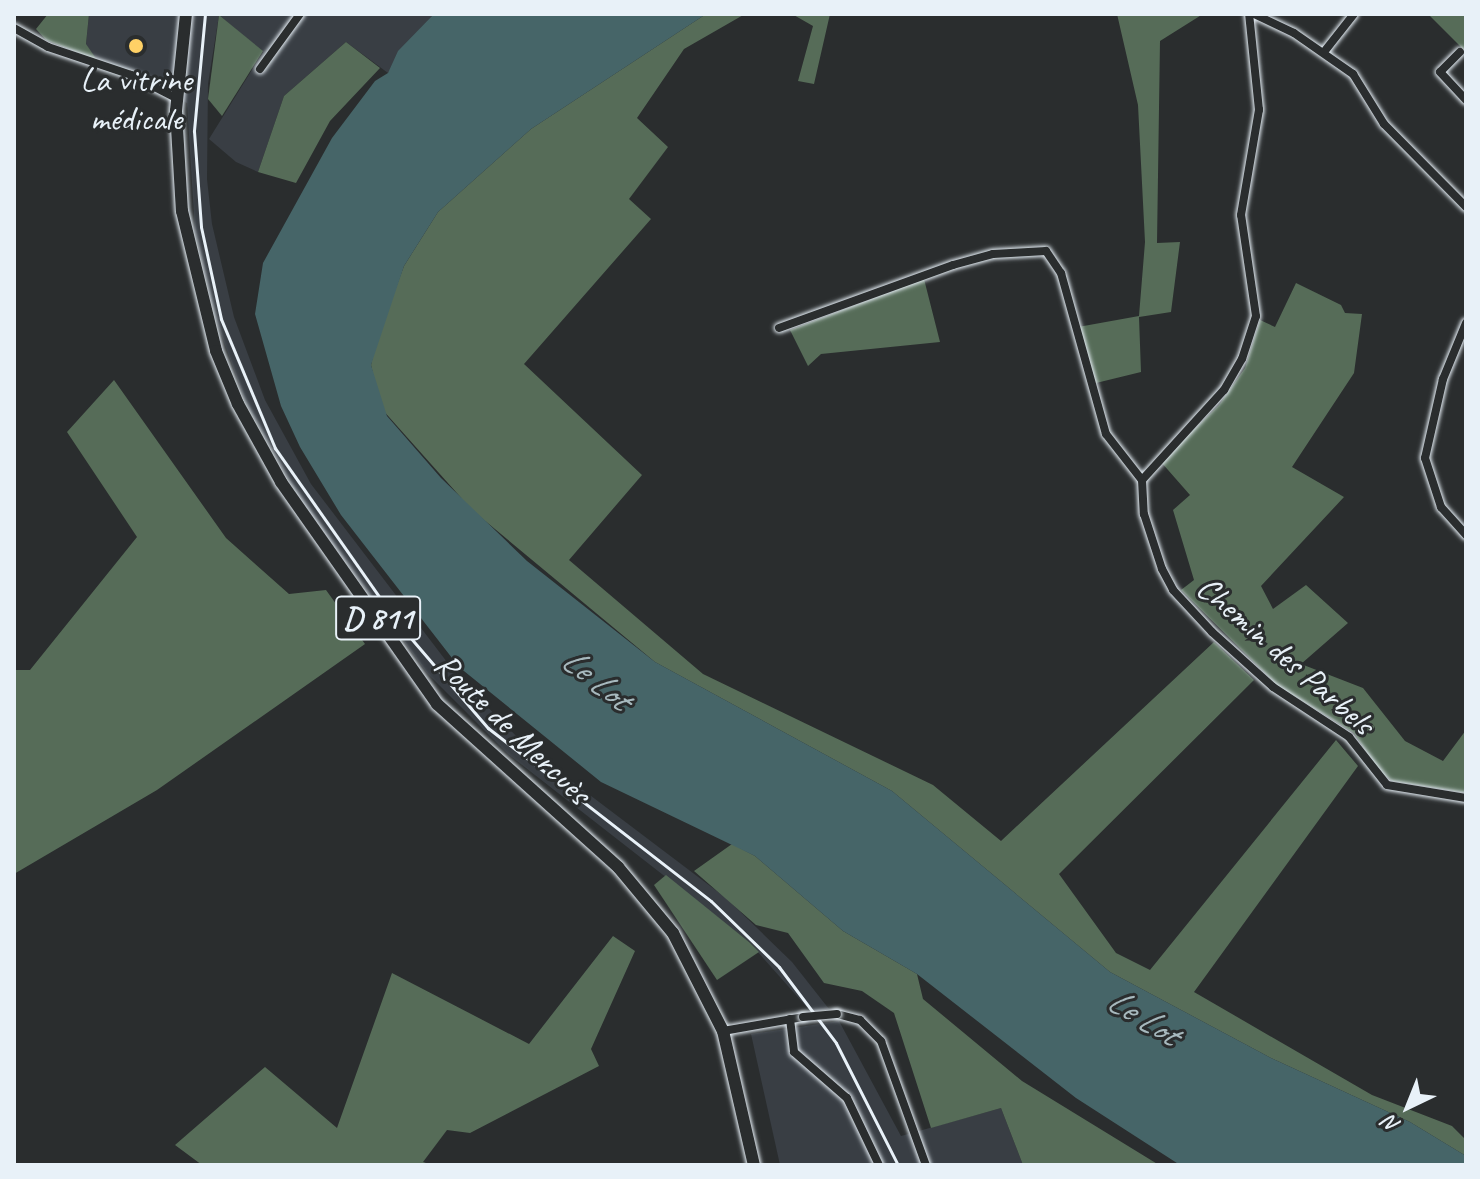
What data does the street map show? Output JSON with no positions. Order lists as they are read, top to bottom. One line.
{"streets":{"main road":["D 811","Route de Mercuès"],"street":["Chemin des Parbels"]},"crossings":[["D 811","Route de Mercuès"]],"water":["Le Lot"],"places":["La vitrine médicale"],"north":"bottom left"}
